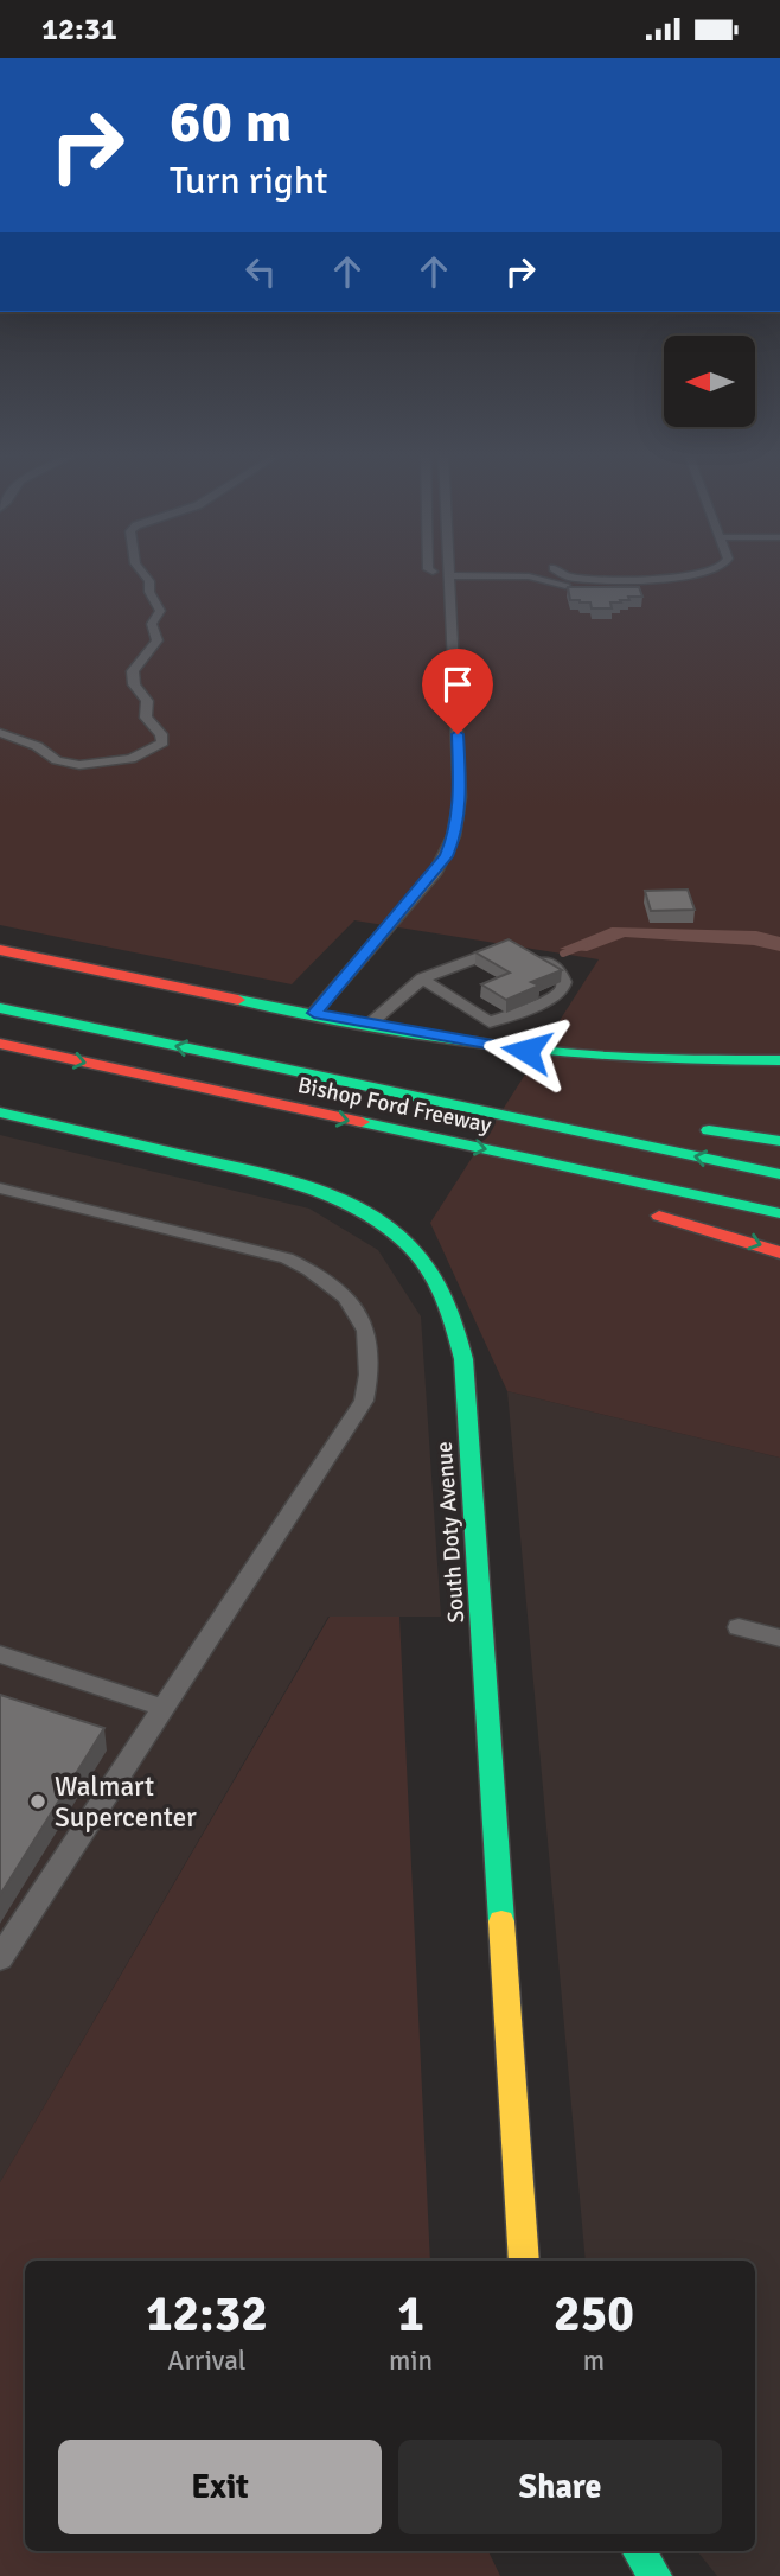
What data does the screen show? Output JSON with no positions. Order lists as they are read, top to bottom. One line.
{"streets":{"main road":["Bishop Ford Freeway","South Doty Avenue"]},"places":["Walmart Supercenter"],"north":"left","page":{"status":"12:31","turn":["60 m","Turn right"],"eta":["12:32","Arrival","1","min","250","m"],"buttons":["Exit","Share"]}}
